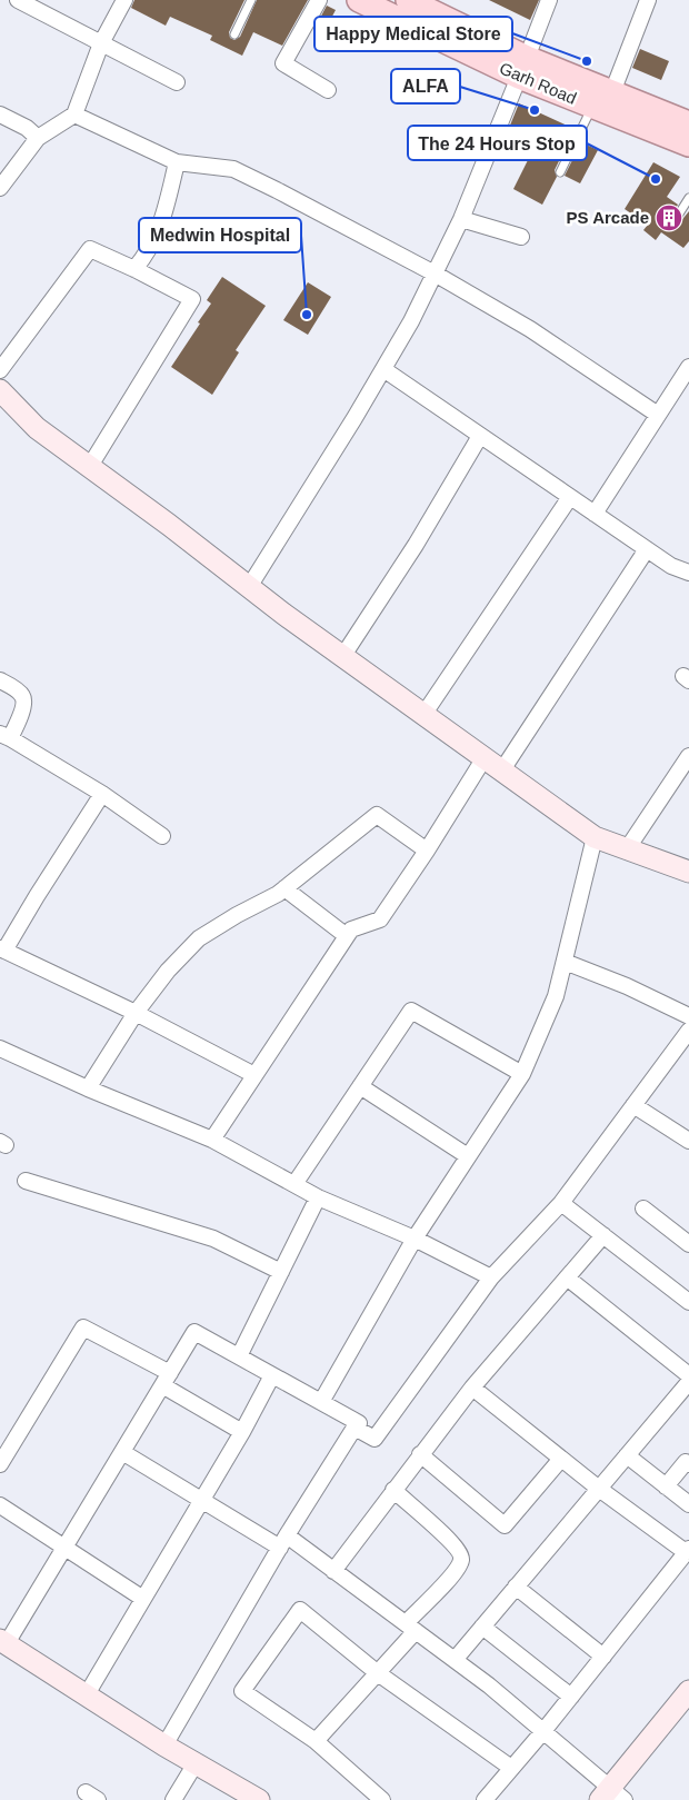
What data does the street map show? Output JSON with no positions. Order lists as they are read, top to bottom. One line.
{"streets":{"main road":["Garh Road"]},"places":{"other":["Happy Medical Store","ALFA","The 24 Hours Stop","Medwin Hospital"],"building":["PS Arcade"]}}
